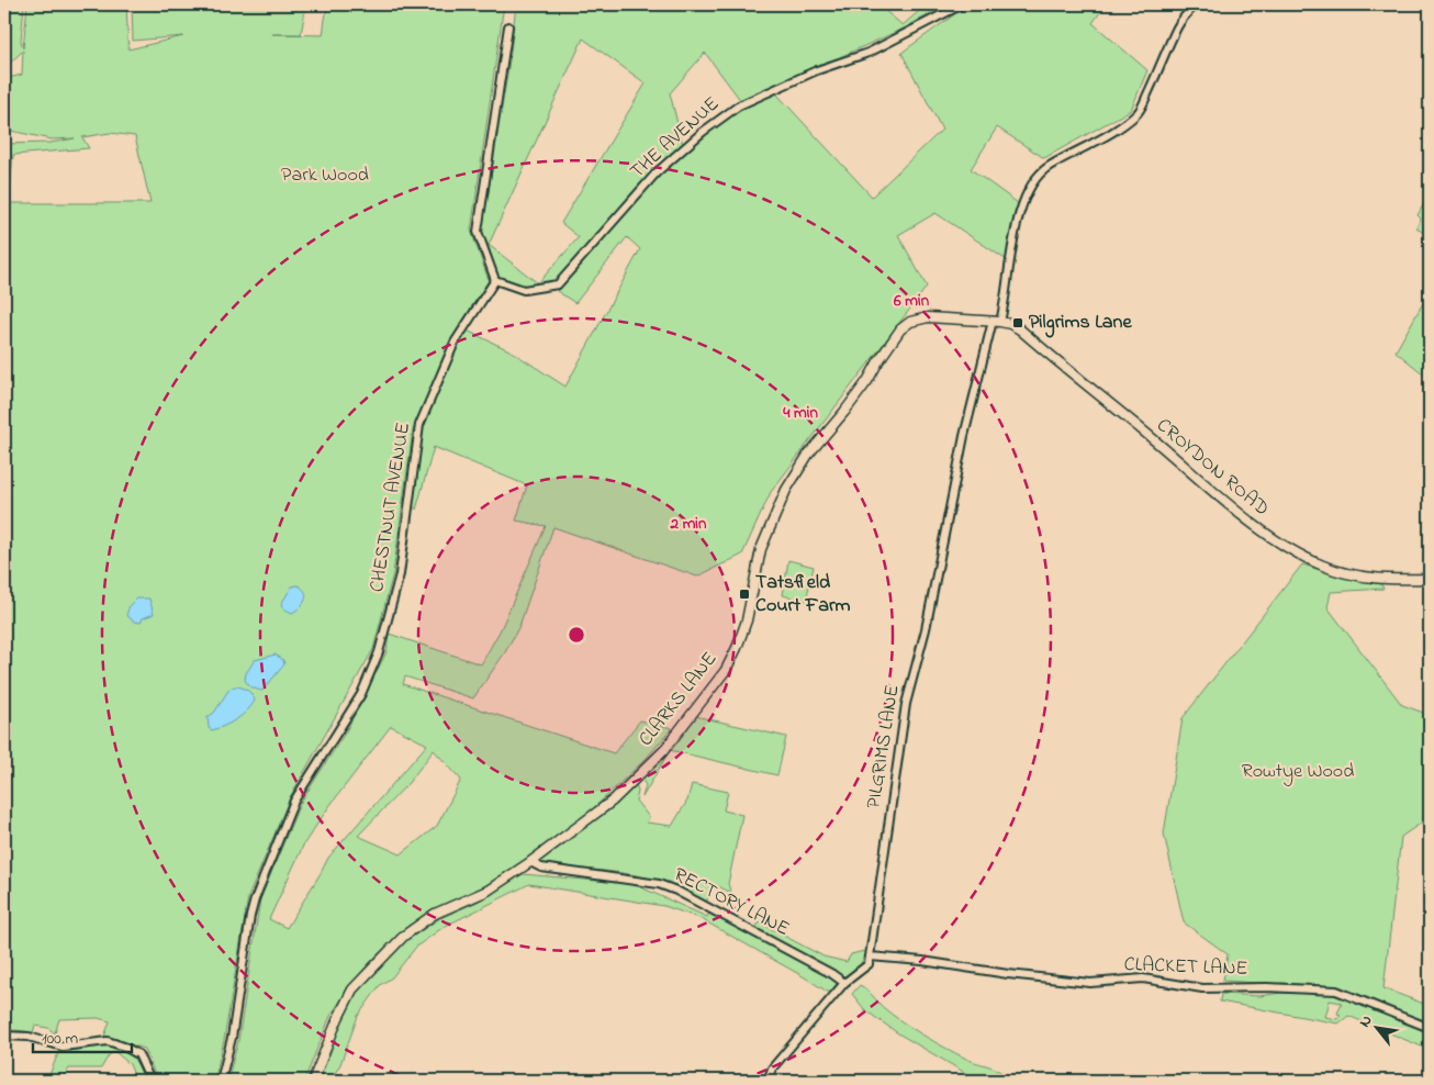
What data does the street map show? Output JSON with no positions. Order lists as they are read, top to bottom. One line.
{"streets":{"main road":["CROYDON ROAD","CLARKS LANE"],"street":["THE AVENUE","CHESTNUT AVENUE","PILGRIMS LANE","RECTORY LANE","CLACKET LANE"]},"crossings":[["THE AVENUE","CHESTNUT AVENUE"],["CROYDON ROAD","CLARKS LANE"],["CROYDON ROAD","PILGRIMS LANE"],["CLARKS LANE","PILGRIMS LANE"],["CLARKS LANE","RECTORY LANE"],["PILGRIMS LANE","CLACKET LANE"]],"parks":["Park Wood","Rowtye Wood"],"places":{"transit":["Pilgrims Lane","Tatsfield Court Farm"]},"scale_bar":"100 m","north":"top left","rings":["6 min","4 min","2 min"]}
